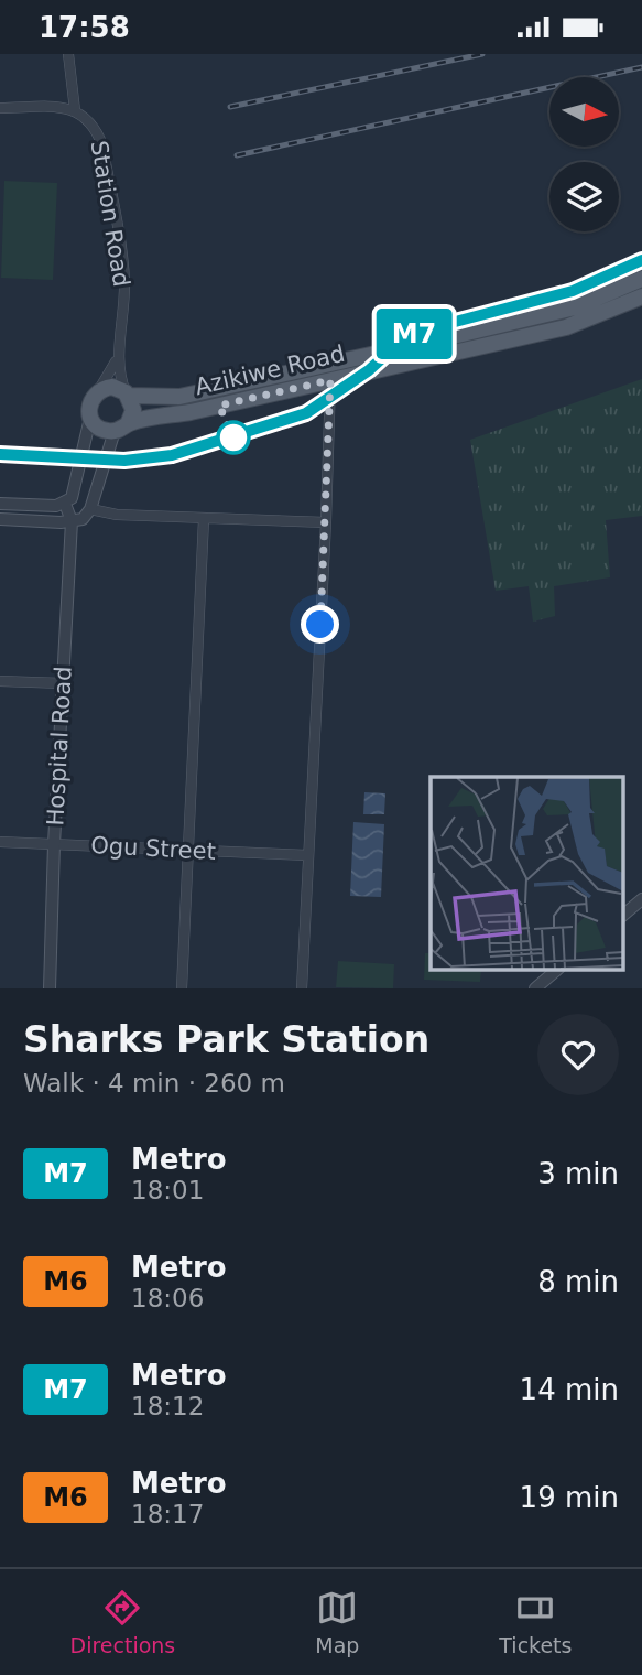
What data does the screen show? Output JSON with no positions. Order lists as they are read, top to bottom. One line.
{"streets":{"main road":["Azikiwe Road"],"street":["Station Road","Hospital Road","Ogu Street"]},"crossings":[["Station Road","Azikiwe Road"],["Hospital Road","Ogu Street"]],"lines":["metro line M7"],"north":"right","page":{"status":"17:58","on_map":"M7","heading":["Sharks Park Station","Walk · 4 min · 260 m"],"list":[{"mark":"M7","name":"Metro","note":"18:01","value":"3 min"},{"mark":"M6","name":"Metro","note":"18:06","value":"8 min"},{"mark":"M7","name":"Metro","note":"18:12","value":"14 min"},{"mark":"M6","name":"Metro","note":"18:17","value":"19 min"}],"tabs":["Directions","Map","Tickets"]}}
